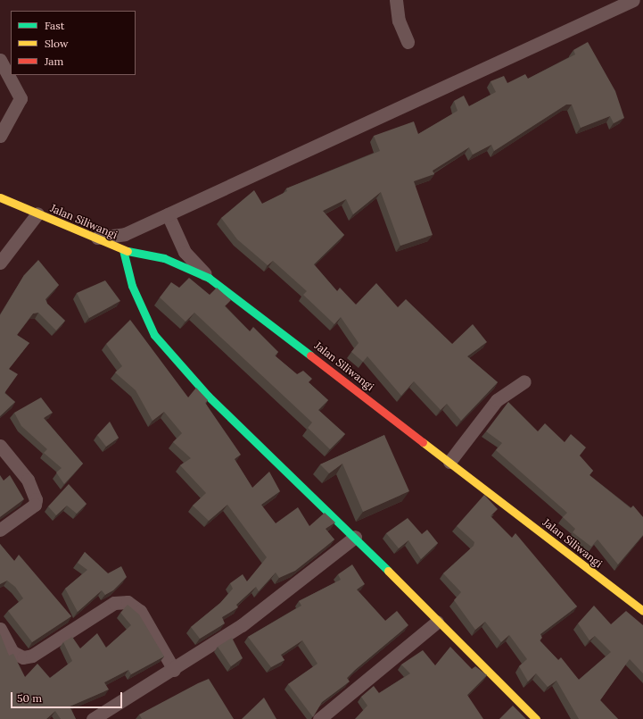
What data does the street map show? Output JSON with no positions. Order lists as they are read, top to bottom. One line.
{"streets":{"main road":["Jalan Siliwangi"]},"legend":["Fast","Slow","Jam"],"scale_bar":"50 m"}
